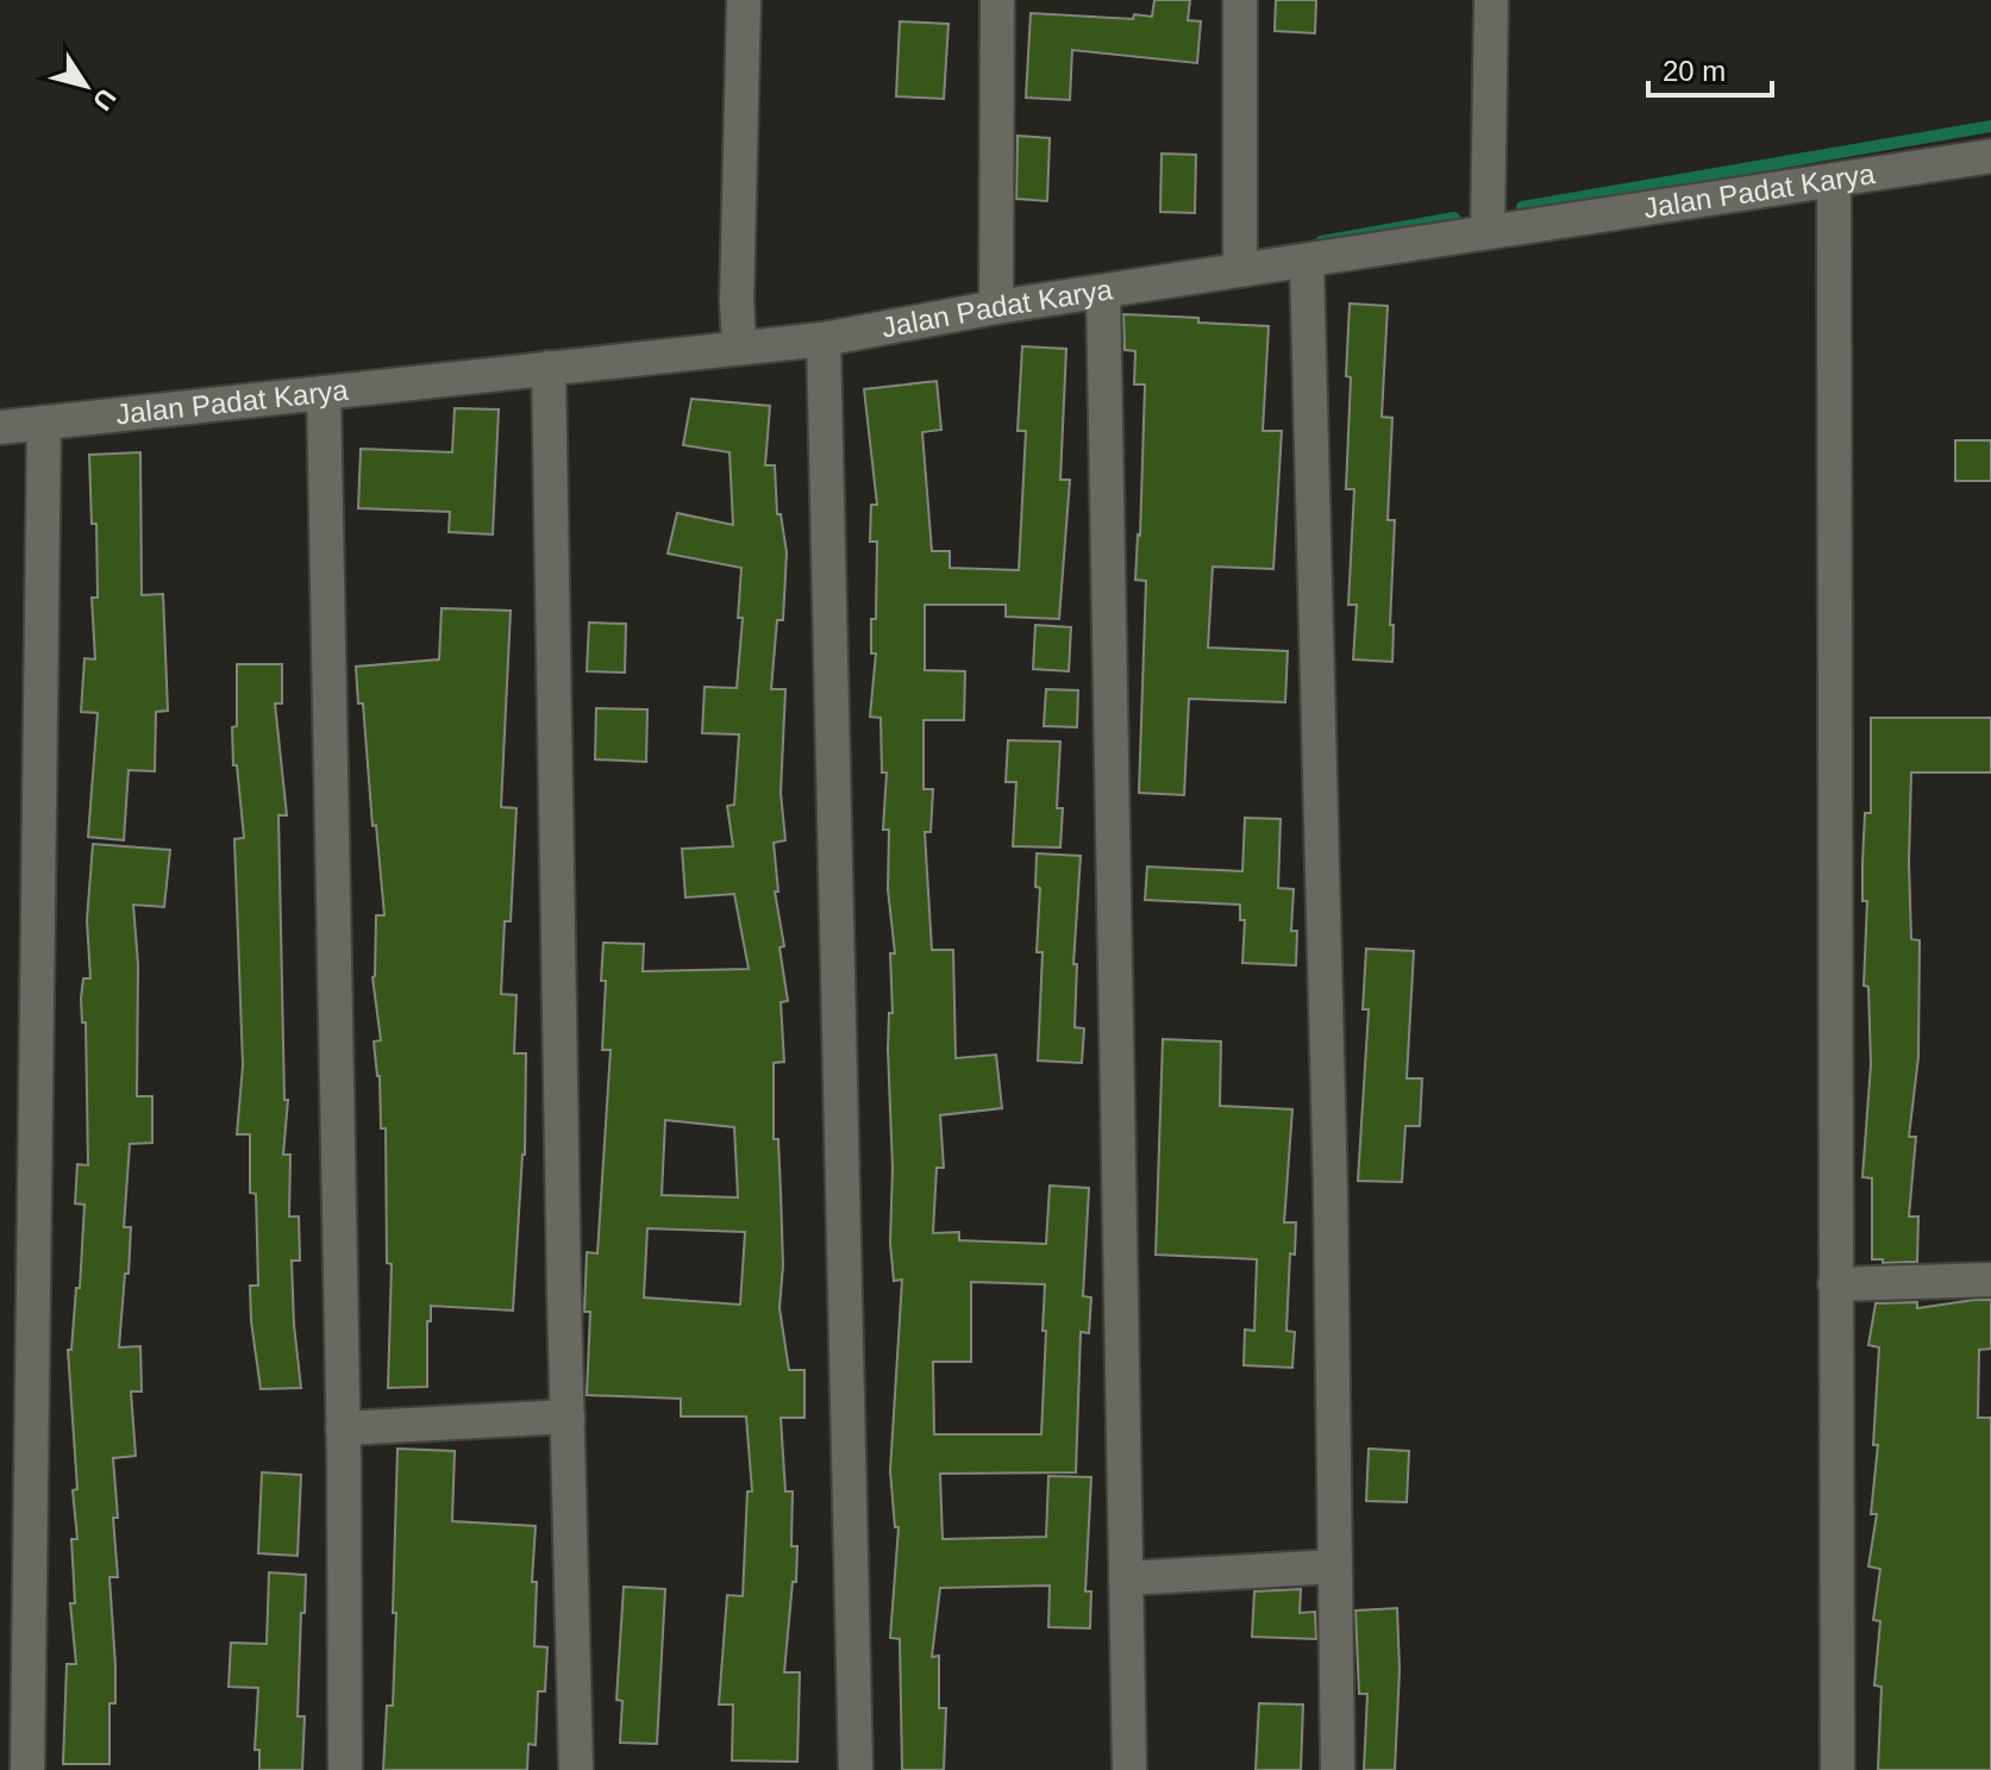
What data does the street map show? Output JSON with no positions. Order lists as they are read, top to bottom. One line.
{"streets":{"street":["Jalan Padat Karya"]},"scale_bar":"20 m","north":"bottom right"}
